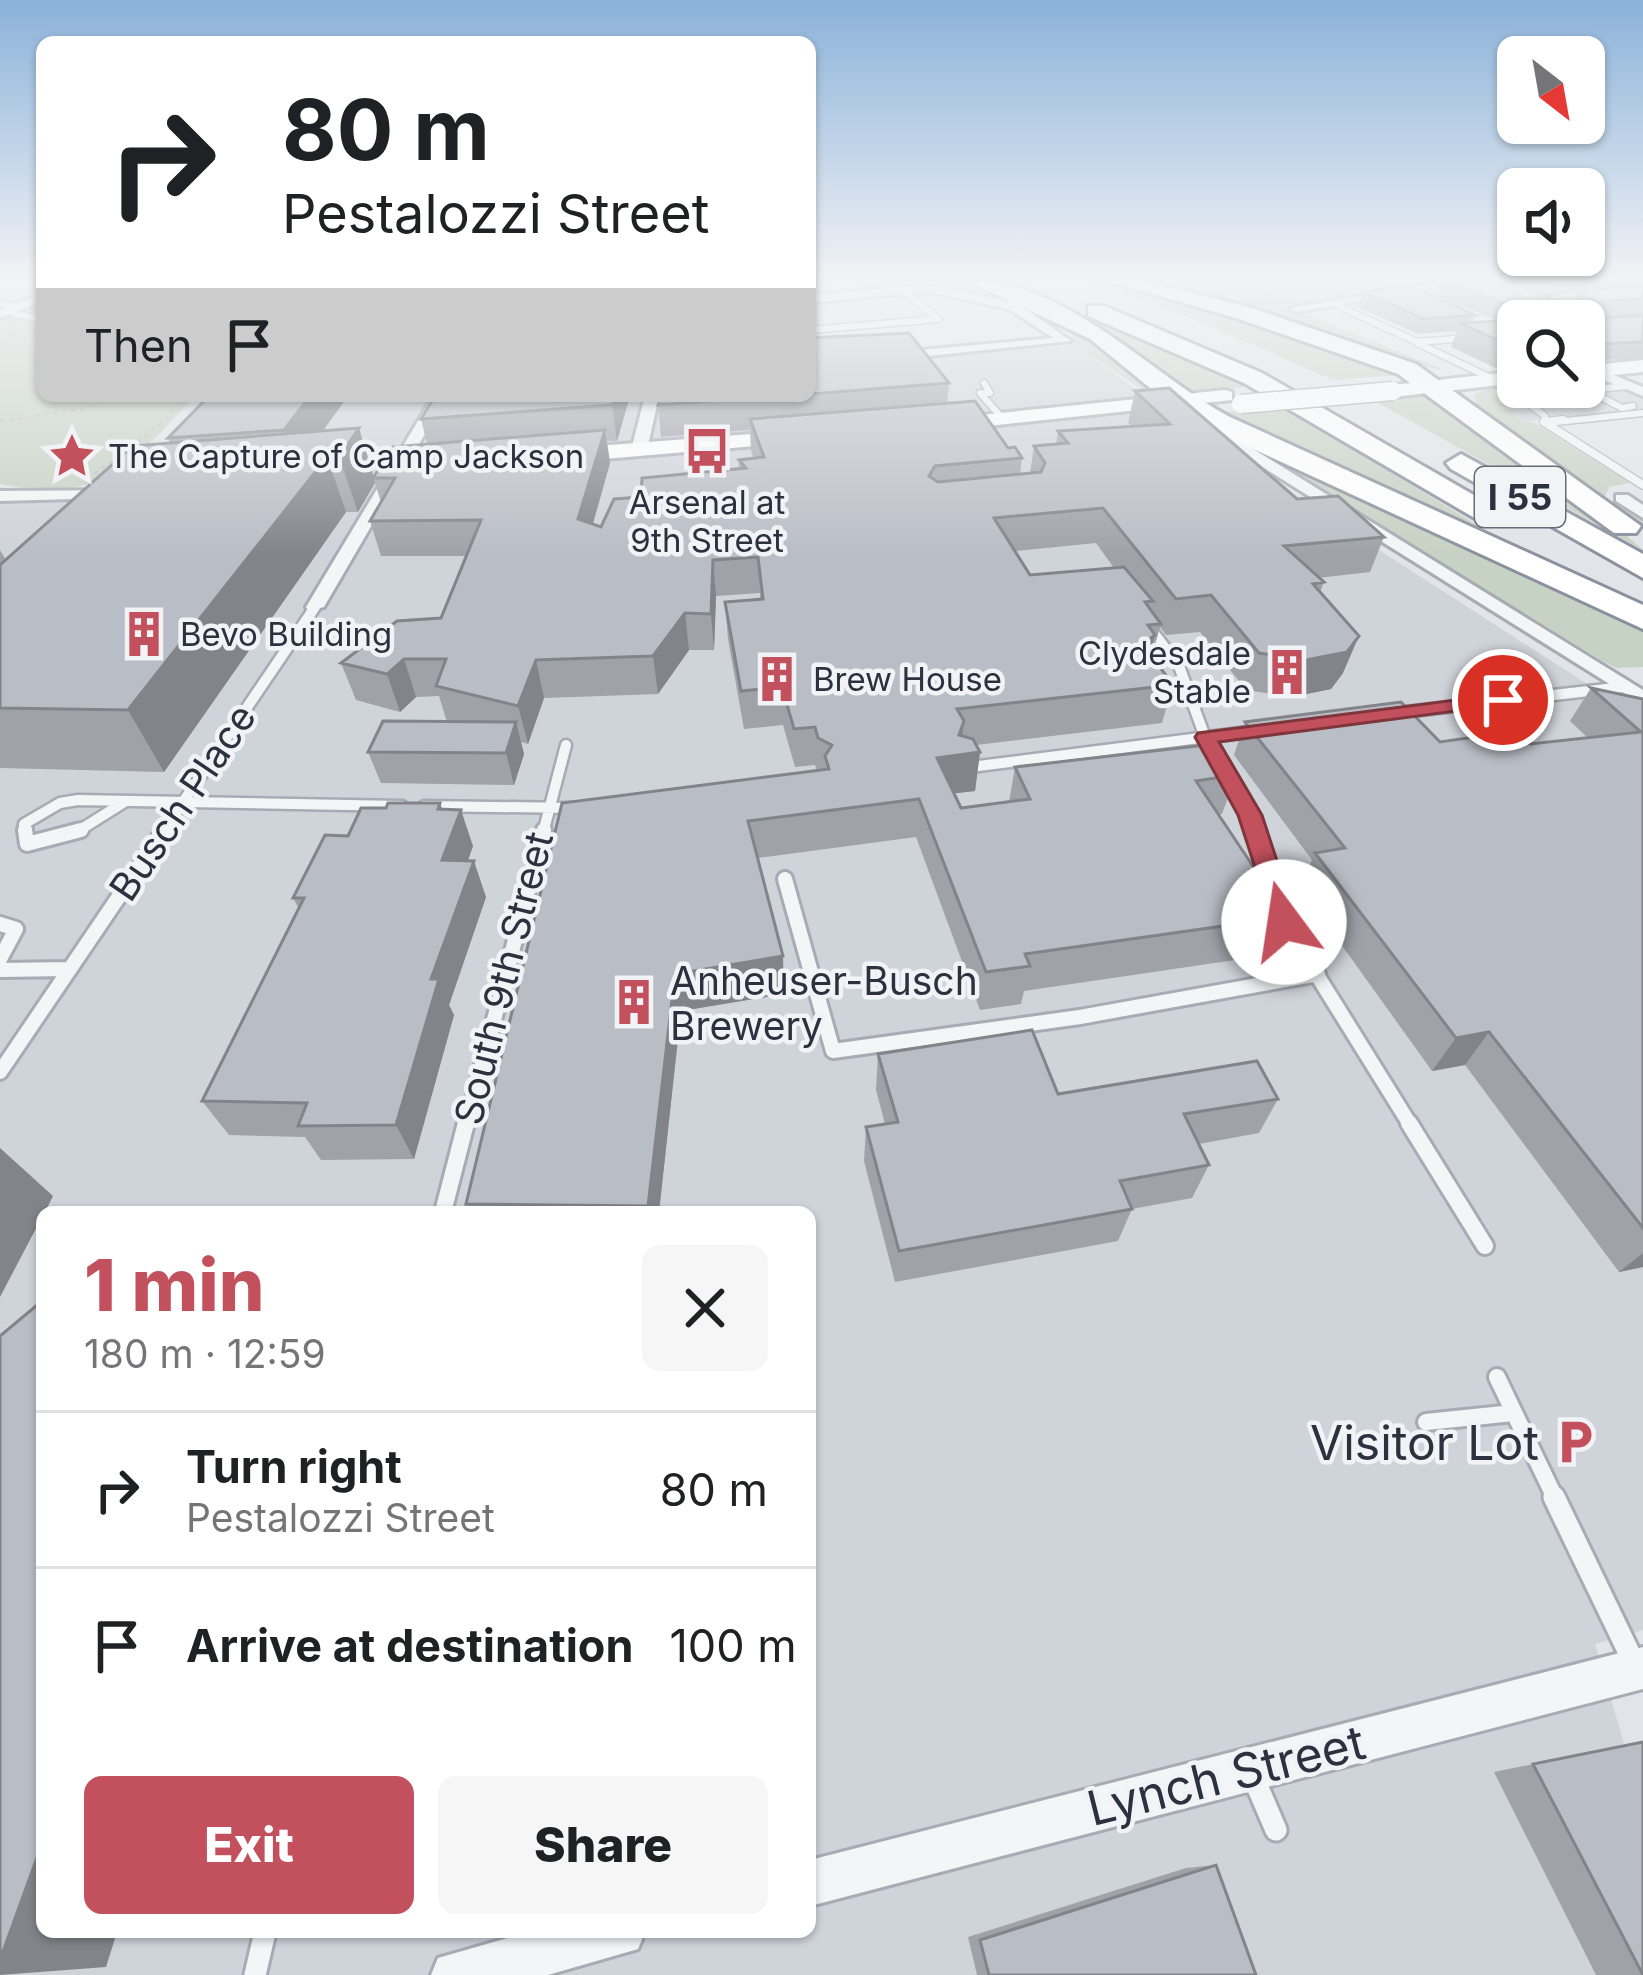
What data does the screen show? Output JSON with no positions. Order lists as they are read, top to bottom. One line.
{"streets":{"highway":["I 55"],"street":["Busch Place","Lynch Street"],"lane":["South 9th Street"]},"places":{"bus stop":["Arsenal at 9th Street"],"place":["The Capture of Camp Jackson"],"building":["Bevo Building","Clydesdale Stable","Brew House","Anheuser-Busch Brewery"],"parking":["Visitor Lot"]},"north":"bottom right","page":{"turn":["80 m","Pestalozzi Street"],"then":"Then","heading":["1 min","180 m · 12:59"],"list":[{"name":"Turn right","note":"Pestalozzi Street","value":"80 m"},{"name":"Arrive at destination","value":"100 m"}],"buttons":["Exit","Share"]}}
